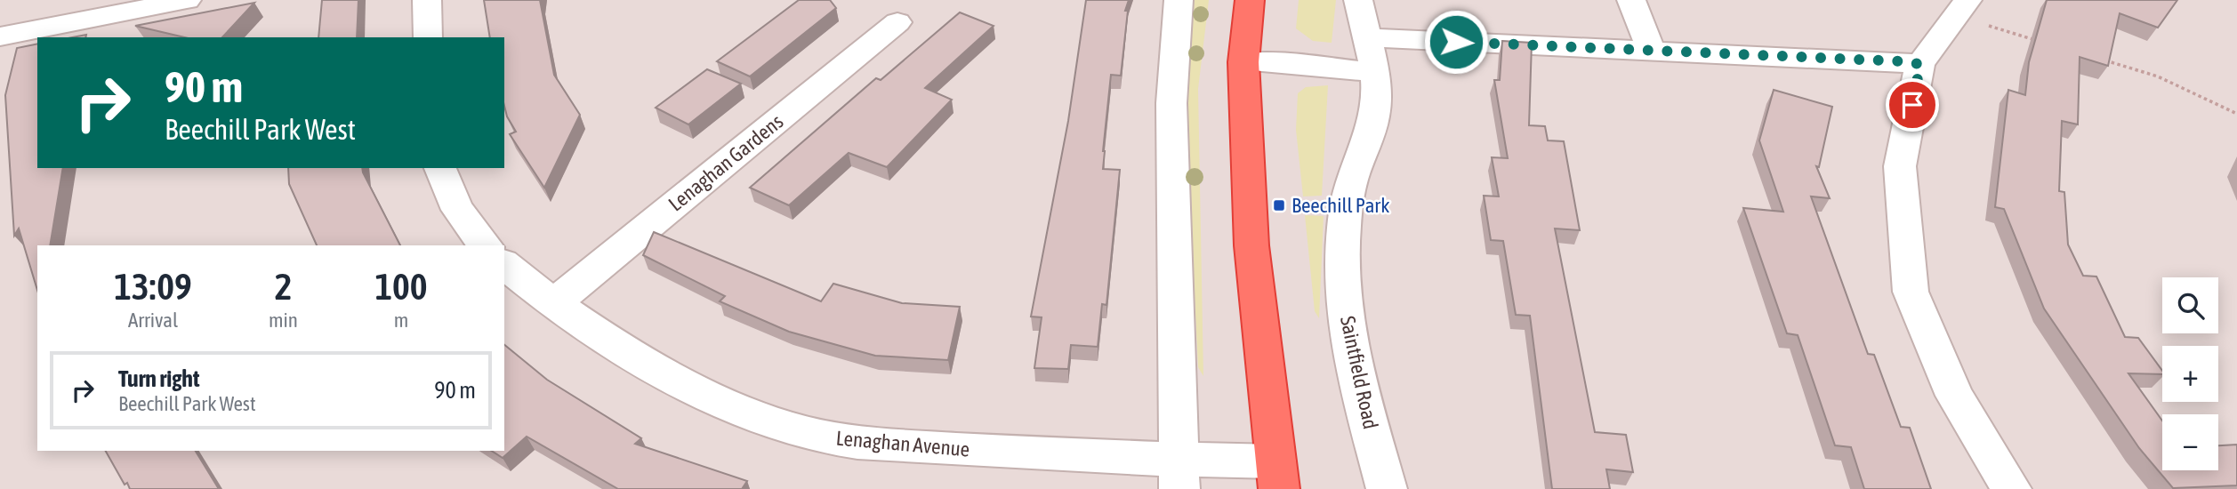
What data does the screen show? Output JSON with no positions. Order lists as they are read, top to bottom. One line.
{"streets":{"street":["Lenaghan Gardens","Saintfield Road","Lenaghan Avenue"]},"crossings":[["Lenaghan Gardens","Lenaghan Avenue"]],"places":{"transit":["Beechill Park"]},"page":{"turn":["90 m","Beechill Park West"],"eta":["13:09","Arrival","2","min","100","m"],"map_buttons":["+","−"],"list":[{"name":"Turn right","note":"Beechill Park West","value":"90 m"}]}}
